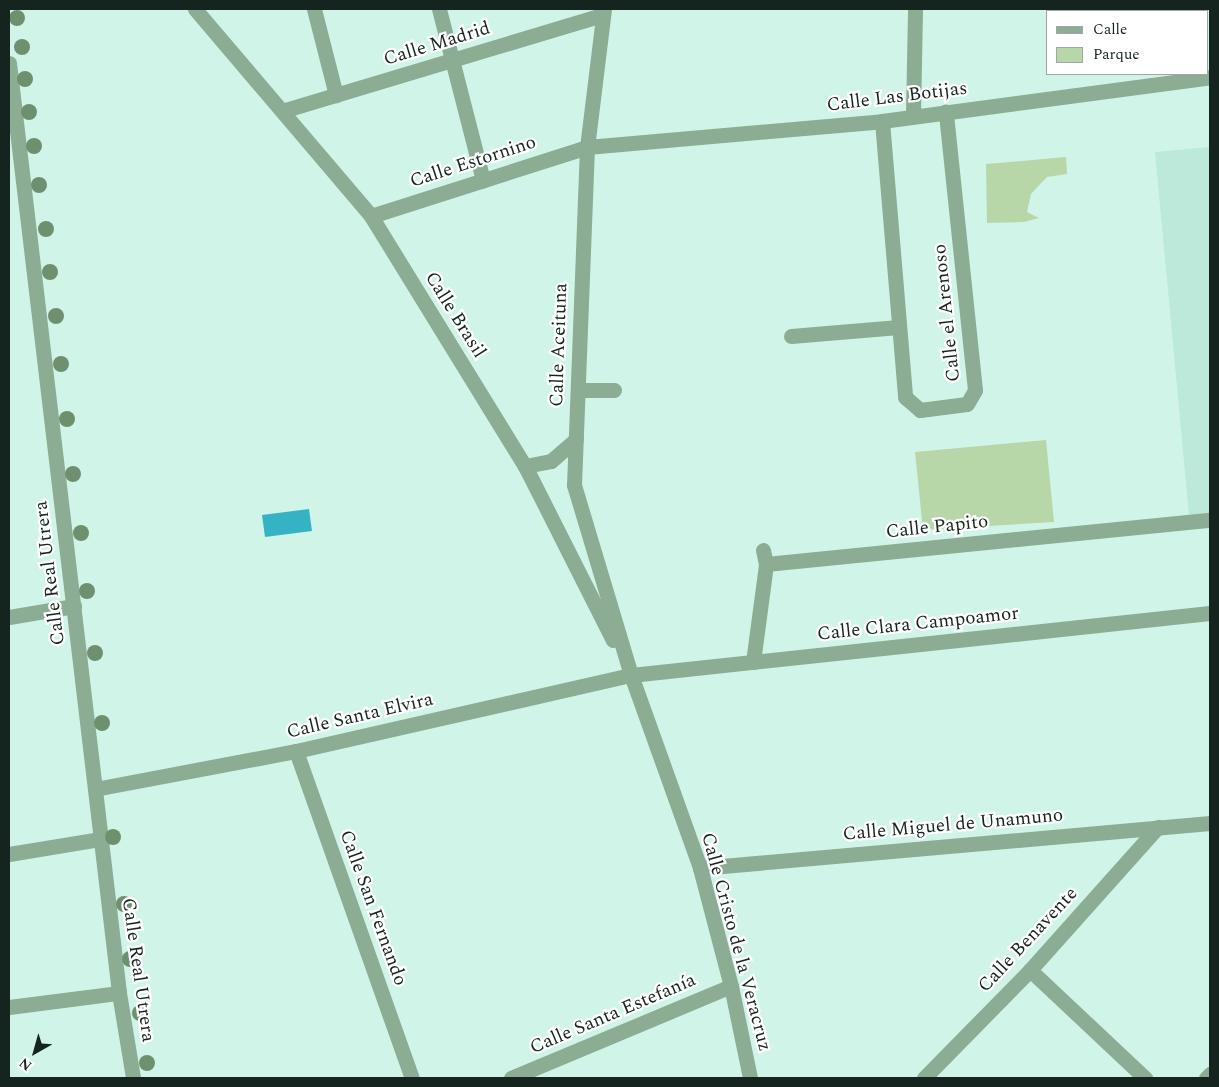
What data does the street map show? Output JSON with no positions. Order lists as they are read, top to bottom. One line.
{"streets":{"street":["Calle Madrid","Calle Las Botijas","Calle Estornino","Calle el Arenoso","Calle Brasil","Calle Aceituna","Calle Papito","Calle Real Utrera","Calle Clara Campoamor","Calle Santa Elvira","Calle Miguel de Unamuno","Calle San Fernando","Calle Benavente","Calle Cristo de la Veracruz","Calle Santa Estefanía"]},"crossings":[["Calle Madrid","Calle Brasil"],["Calle Madrid","Calle Aceituna"],["Calle Las Botijas","Calle Estornino"],["Calle Las Botijas","Calle el Arenoso"],["Calle Las Botijas","Calle Aceituna"],["Calle Estornino","Calle Brasil"],["Calle Estornino","Calle Aceituna"],["Calle Brasil","Calle Aceituna"],["Calle Brasil","Calle Clara Campoamor"],["Calle Brasil","Calle Santa Elvira"],["Calle Brasil","Calle Cristo de la Veracruz"],["Calle Aceituna","Calle Clara Campoamor"],["Calle Aceituna","Calle Santa Elvira"],["Calle Aceituna","Calle Cristo de la Veracruz"],["Calle Papito","Calle Clara Campoamor"],["Calle Real Utrera","Calle Santa Elvira"],["Calle Clara Campoamor","Calle Santa Elvira"],["Calle Clara Campoamor","Calle Cristo de la Veracruz"],["Calle Santa Elvira","Calle San Fernando"],["Calle Santa Elvira","Calle Cristo de la Veracruz"],["Calle Miguel de Unamuno","Calle Benavente"],["Calle Miguel de Unamuno","Calle Cristo de la Veracruz"],["Calle Cristo de la Veracruz","Calle Santa Estefanía"]],"legend":["Calle","Parque"],"north":"bottom left"}
